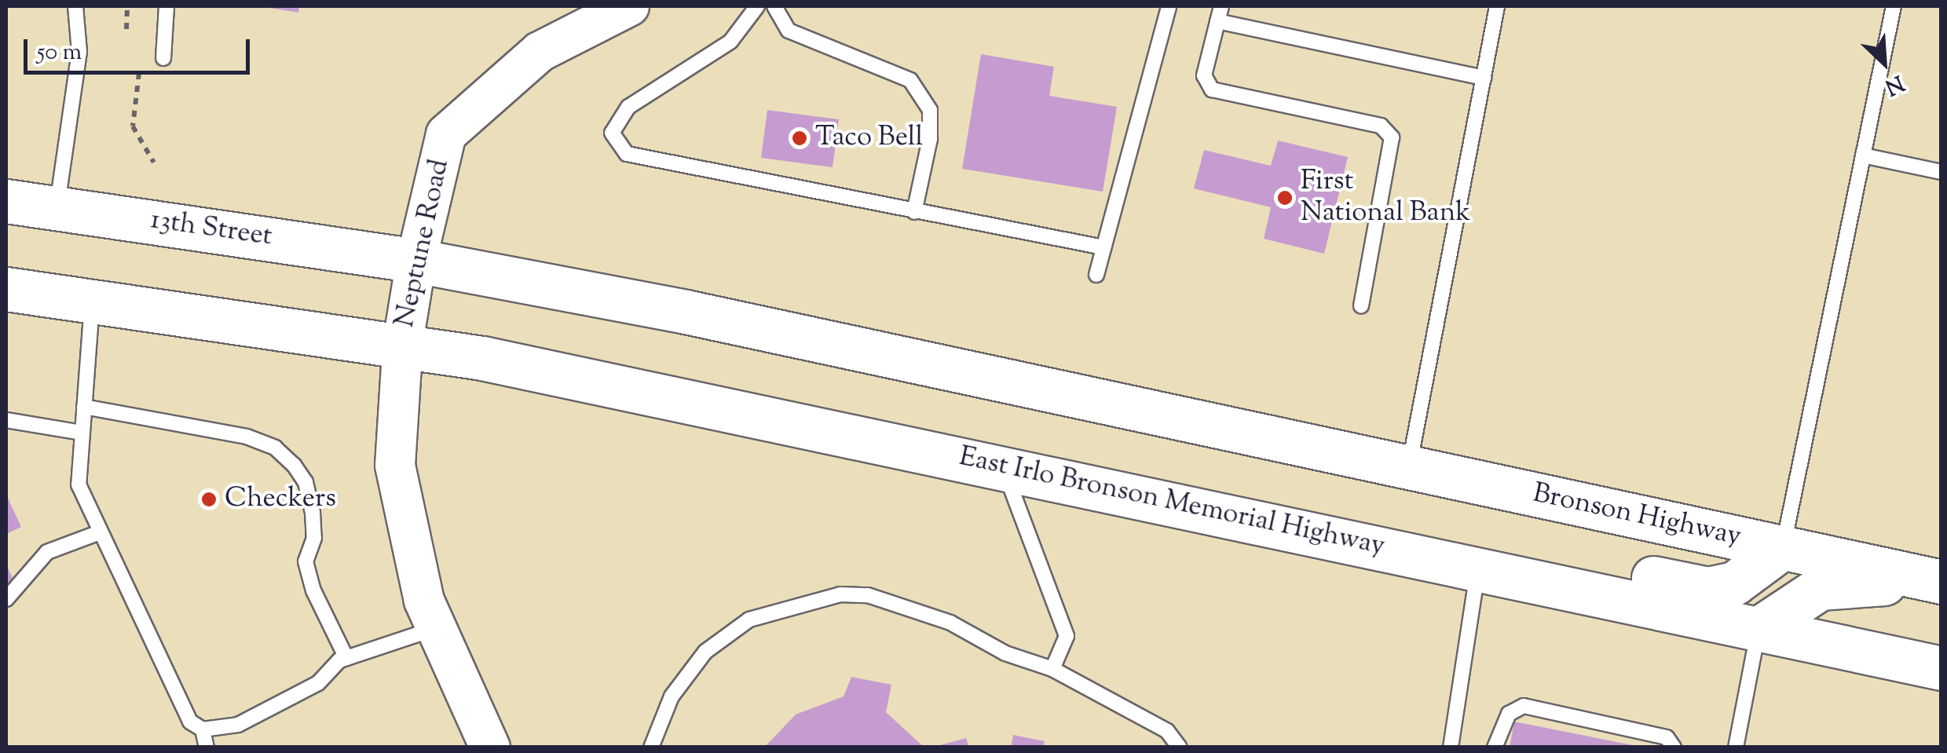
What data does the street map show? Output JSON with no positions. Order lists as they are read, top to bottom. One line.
{"streets":{"highway":["13th Street","East Irlo Bronson Memorial Highway","Bronson Highway"],"main road":["Neptune Road"]},"crossings":[["13th Street","Neptune Road"],["13th Street","Bronson Highway"],["Neptune Road","East Irlo Bronson Memorial Highway"],["Neptune Road","Bronson Highway"]],"places":["Taco Bell","First National Bank","Checkers"],"scale_bar":"50 m","north":"bottom right"}
